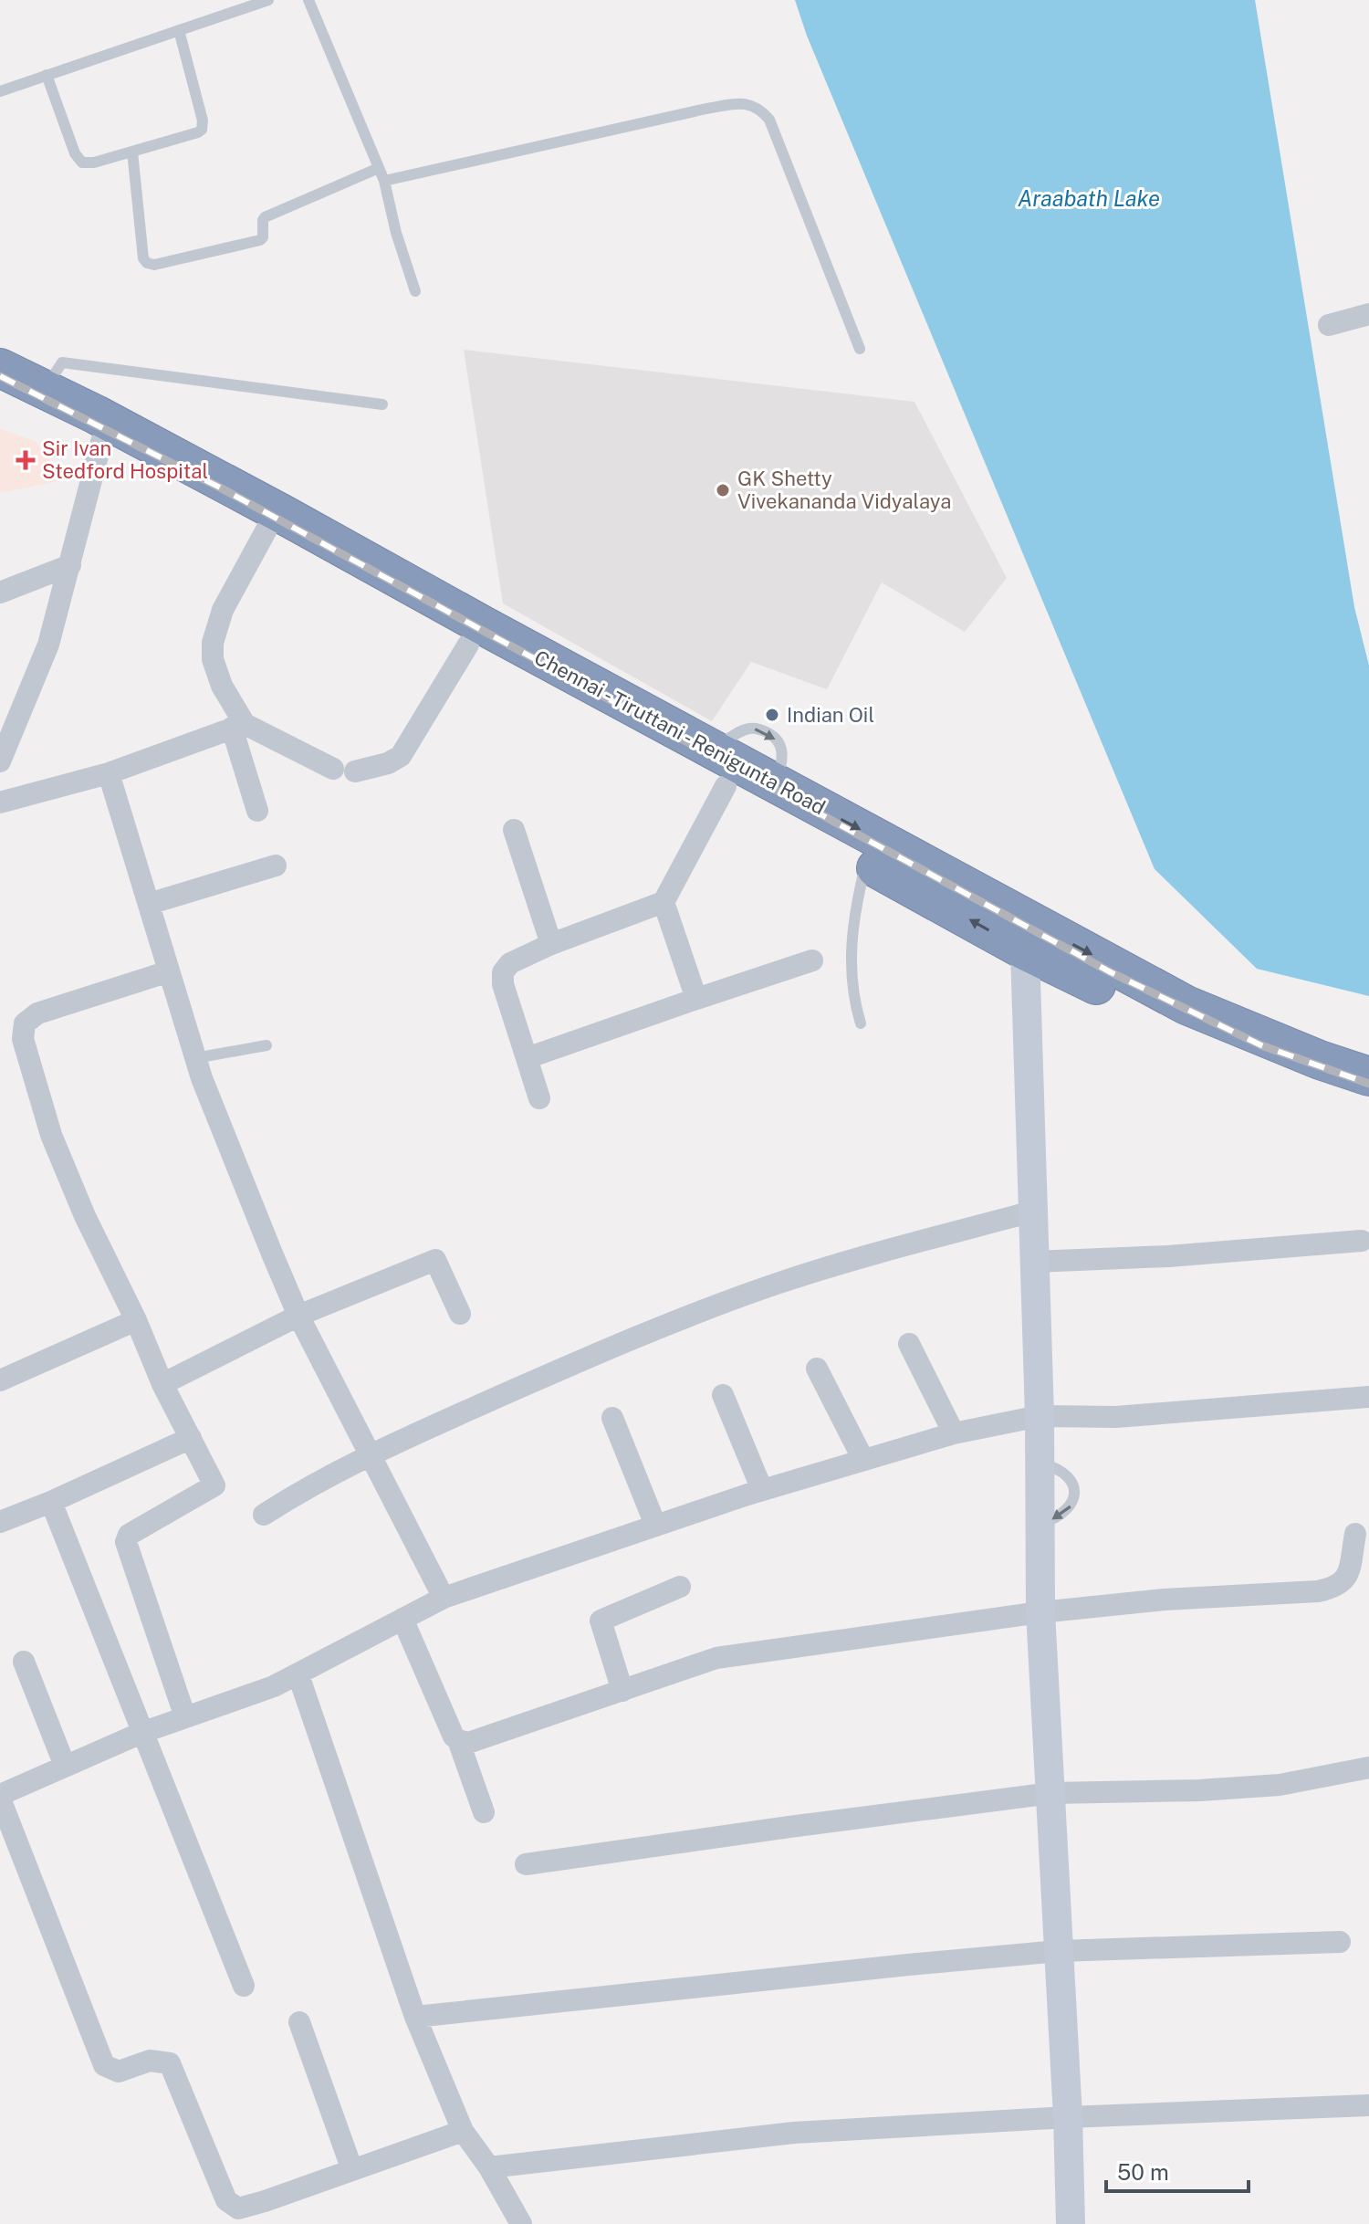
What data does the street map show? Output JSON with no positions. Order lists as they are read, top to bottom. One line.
{"streets":{"highway":["Chennai - Tiruttani - Renigunta Road"]},"water":["Araabath Lake"],"places":{"health":["Sir Ivan Stedford Hospital"],"other":["GK Shetty Vivekananda Vidyalaya","Indian Oil"]},"scale_bar":"50 m"}
